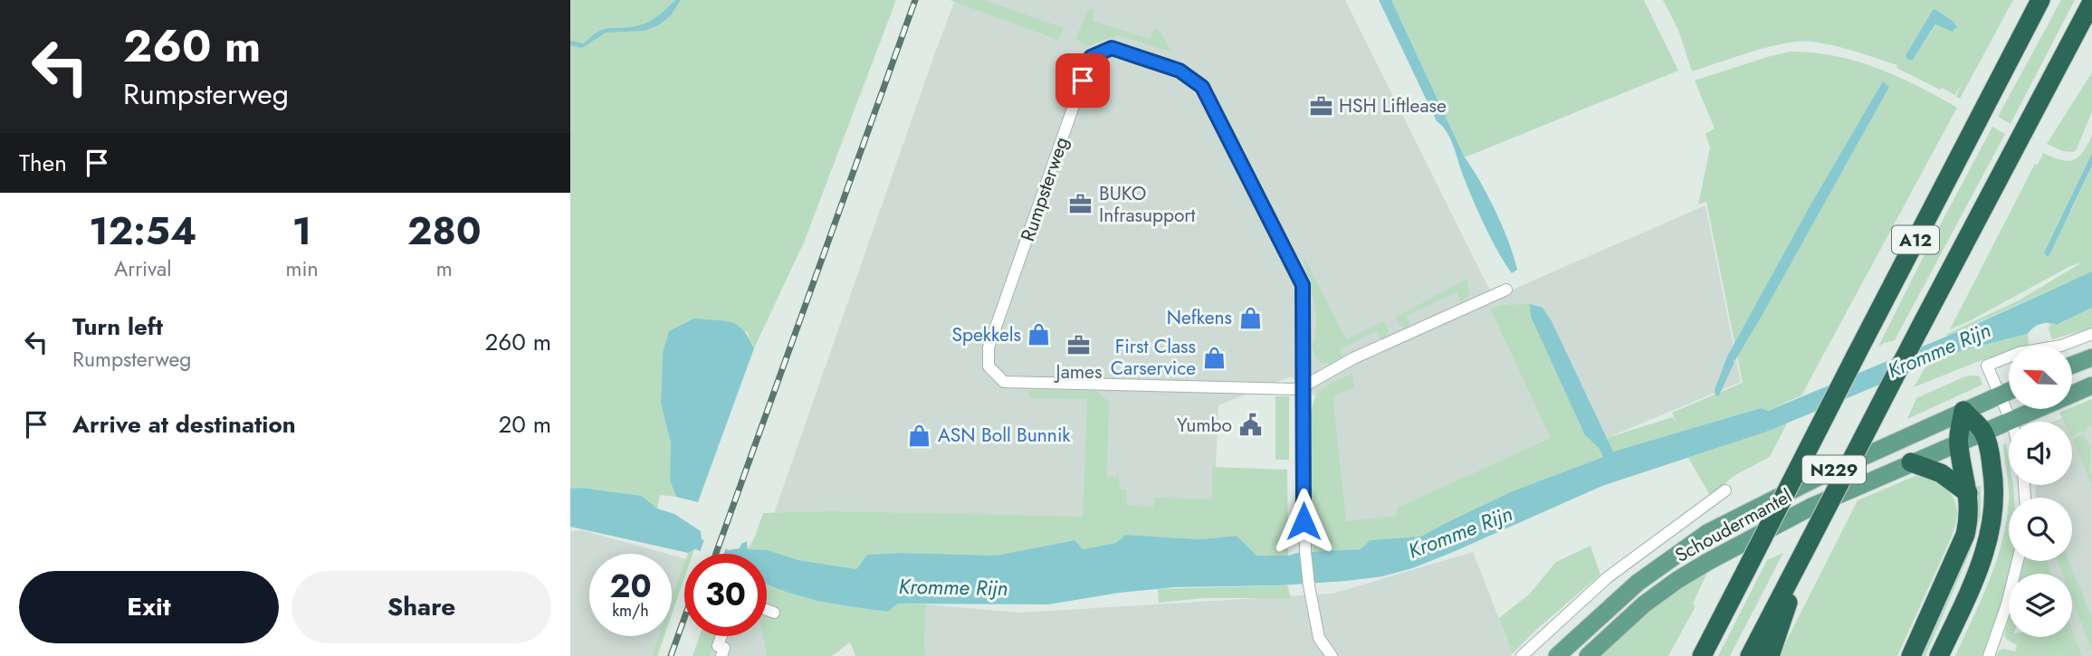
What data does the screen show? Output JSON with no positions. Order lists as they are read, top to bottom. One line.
{"streets":{"highway":["A12"],"main road":["N229","Schoudermantel"],"street":["Rumpsterweg"]},"water":["Kromme Rijn"],"places":{"office":["HSH Liftlease","BUKO Infrasupport","James"],"shop":["Nefkens","Spekkels","First Class Carservice","ASN Boll Bunnik"],"public building":["Yumbo"]},"north":"top left","page":{"turn":["260 m","Rumpsterweg"],"then":"Then","eta":["12:54","Arrival","1","min","280","m"],"list":[{"name":"Turn left","note":"Rumpsterweg","value":"260 m"},{"name":"Arrive at destination","value":"20 m"}],"speed":"20 km/h","limit":"30","buttons":["Exit","Share"]}}
